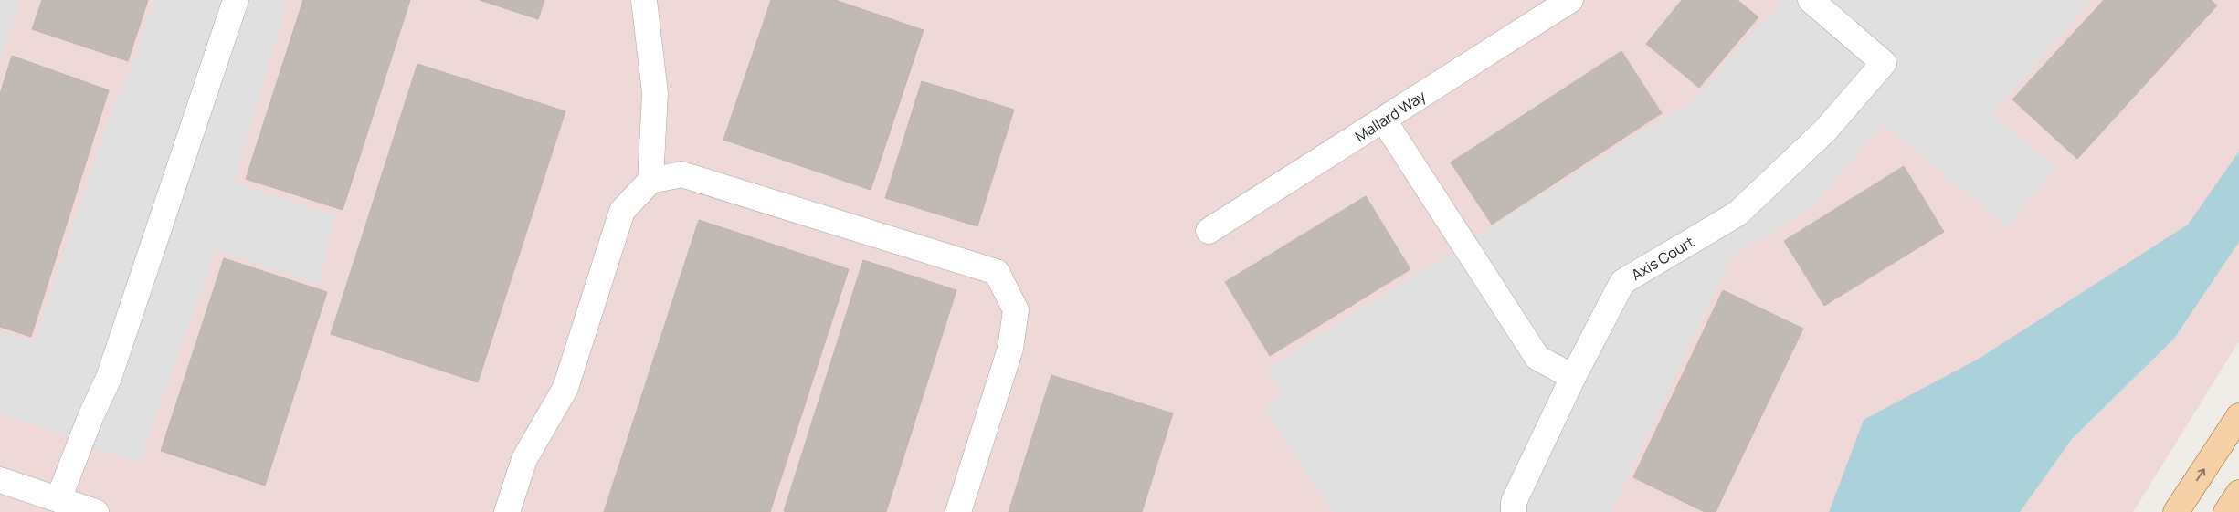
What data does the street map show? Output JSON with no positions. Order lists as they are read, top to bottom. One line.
{"streets":{"street":["Mallard Way","Axis Court"]}}
